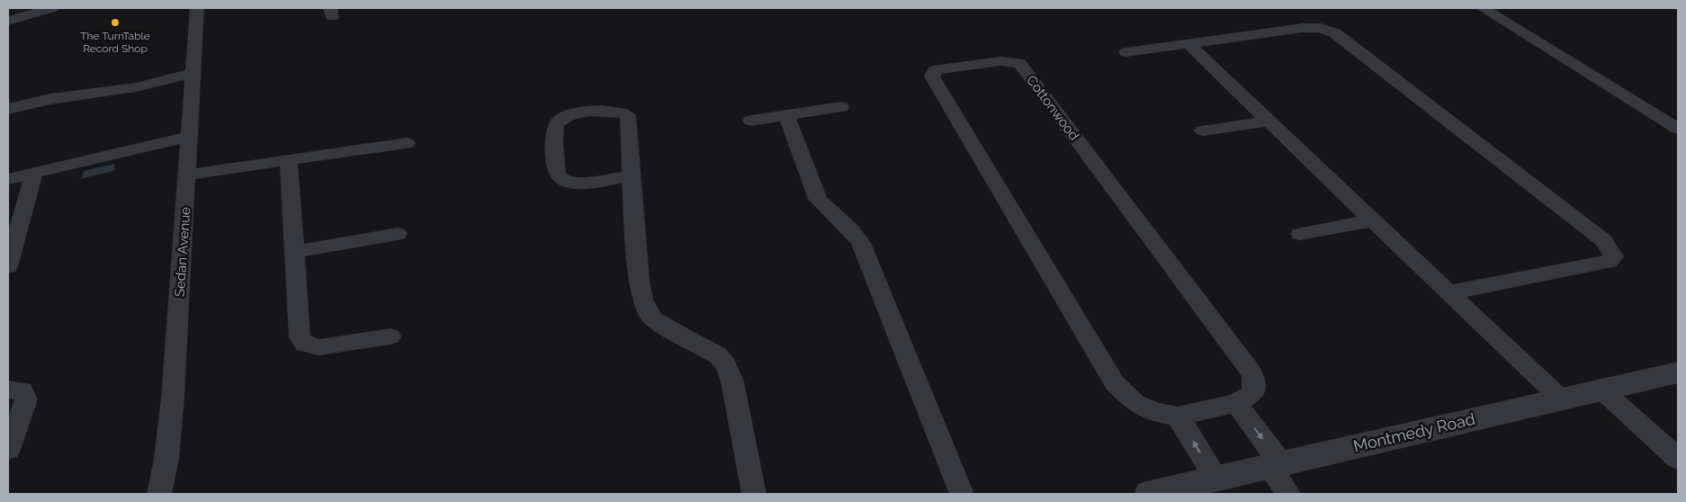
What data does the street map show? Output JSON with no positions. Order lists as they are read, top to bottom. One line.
{"streets":{"street":["Cottonwood","Sedan Avenue","Montmedy Road"]},"places":["The TurnTable Record Shop"]}
